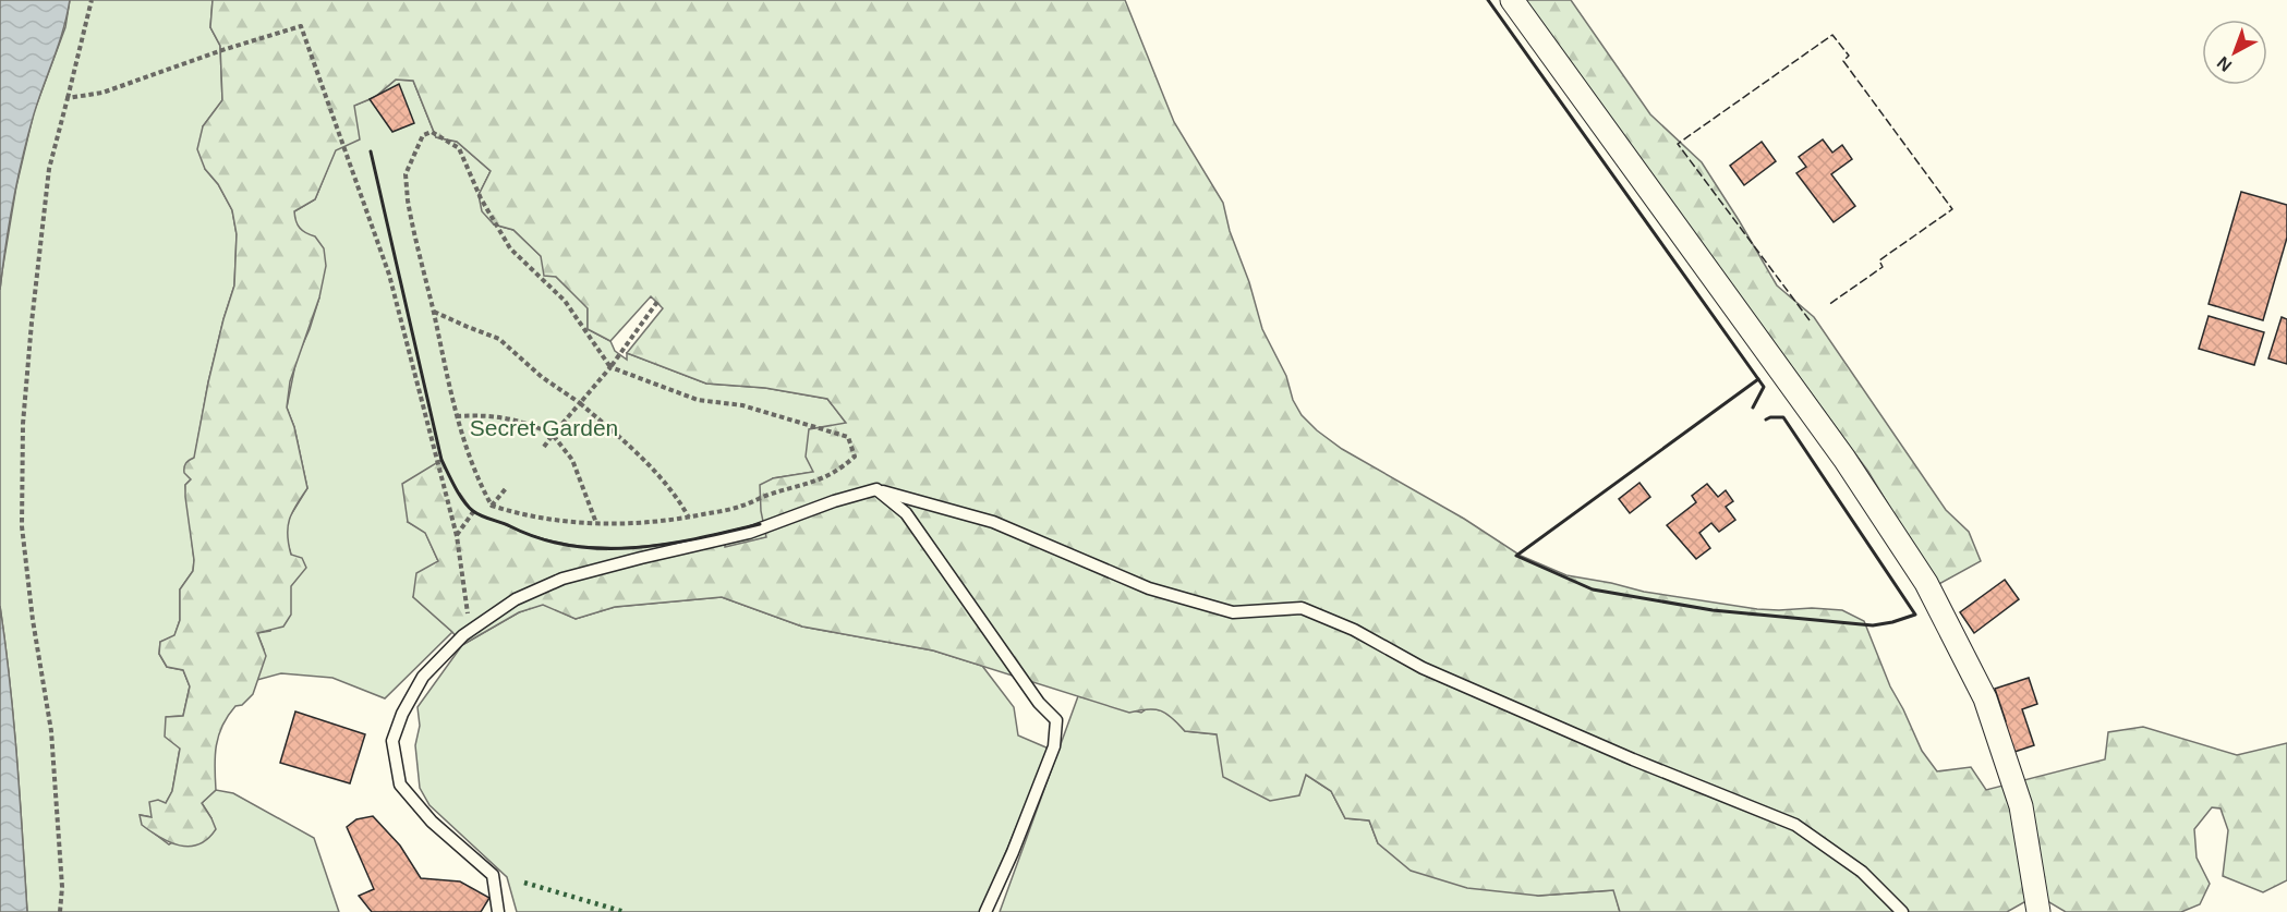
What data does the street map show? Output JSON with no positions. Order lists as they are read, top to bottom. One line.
{"parks":["Secret Garden"],"north":"bottom left"}
